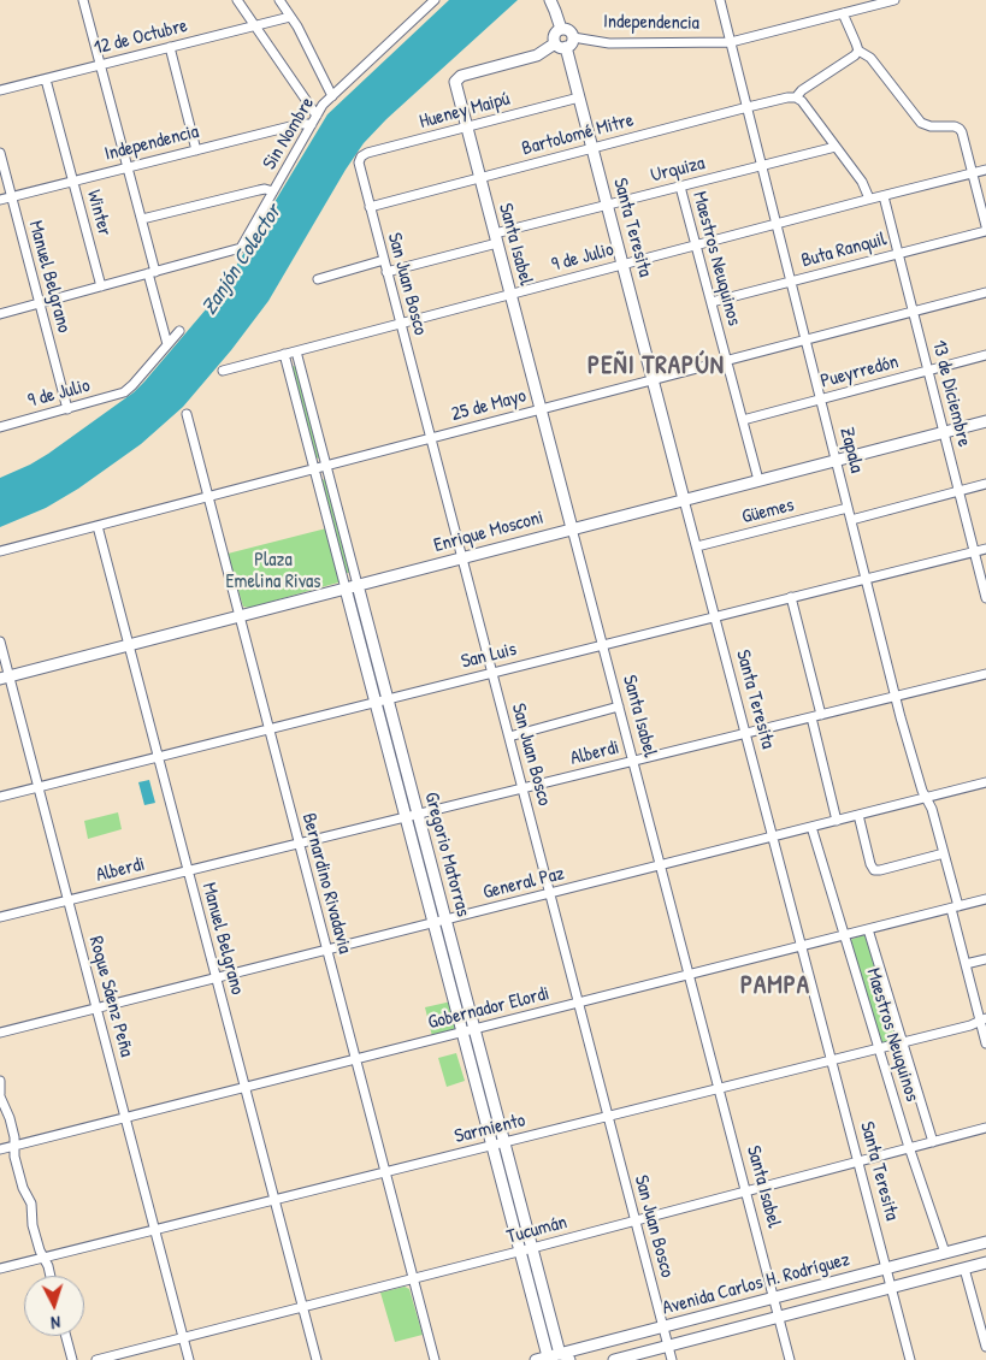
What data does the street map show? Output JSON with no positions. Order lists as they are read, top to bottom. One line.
{"streets":{"main road":["Santa Teresita","Santa Isabel","Enrique Mosconi","Gregorio Matorras","Avenida Carlos H. Rodríguez"],"street":["Independencia","12 de Octubre","Hueney Maipú","Sin Nombre","Bartolomé Mitre","Urquiza","Winter","Buta Ranquil","9 de Julio","Maestros Neuquinos","Manuel Belgrano","San Juan Bosco","Pueyrredón","13 de Diciembre","25 de Mayo","Zapala","Güemes","San Luis","Alberdi","Bernardino Rivadavia","General Paz","Roque Sáenz Peña","Gobernador Elordi","Sarmiento","Tucumán"]},"crossings":[["Independencia","Sin Nombre"],["Independencia","Winter"],["Independencia","Santa Teresita"],["Independencia","Santa Isabel"],["Independencia","Manuel Belgrano"],["Independencia","Zapala"],["12 de Octubre","Winter"],["Hueney Maipú","Santa Teresita"],["Hueney Maipú","Santa Isabel"],["Hueney Maipú","San Juan Bosco"],["Bartolomé Mitre","Santa Teresita"],["Bartolomé Mitre","Santa Isabel"],["Bartolomé Mitre","San Juan Bosco"],["Bartolomé Mitre","Zapala"],["Urquiza","Santa Teresita"],["Urquiza","Santa Isabel"],["Urquiza","Maestros Neuquinos"],["Urquiza","San Juan Bosco"],["Urquiza","Zapala"],["Santa Teresita","Santa Isabel"],["Santa Teresita","9 de Julio"],["Santa Teresita","25 de Mayo"],["Santa Teresita","Güemes"],["Santa Teresita","Enrique Mosconi"],["Santa Teresita","San Luis"],["Santa Teresita","Alberdi"],["Santa Teresita","General Paz"],["Santa Teresita","Gobernador Elordi"],["Santa Teresita","Sarmiento"],["Santa Teresita","Tucumán"],["Santa Teresita","Avenida Carlos H. Rodríguez"],["Santa Isabel","9 de Julio"],["Santa Isabel","25 de Mayo"],["Santa Isabel","Enrique Mosconi"],["Santa Isabel","San Luis"],["Santa Isabel","Alberdi"],["Santa Isabel","General Paz"],["Santa Isabel","Gobernador Elordi"],["Santa Isabel","Sarmiento"],["Santa Isabel","Tucumán"],["Santa Isabel","Avenida Carlos H. Rodríguez"],["Buta Ranquil","Maestros Neuquinos"],["Buta Ranquil","13 de Diciembre"],["Buta Ranquil","Zapala"],["9 de Julio","Maestros Neuquinos"],["9 de Julio","Manuel Belgrano"],["9 de Julio","San Juan Bosco"],["9 de Julio","13 de Diciembre"],["9 de Julio","Zapala"],["9 de Julio","Gregorio Matorras"],["Maestros Neuquinos","Pueyrredón"],["Maestros Neuquinos","25 de Mayo"],["Maestros Neuquinos","Enrique Mosconi"],["Maestros Neuquinos","General Paz"],["Maestros Neuquinos","Gobernador Elordi"],["Maestros Neuquinos","Sarmiento"],["Maestros Neuquinos","Tucumán"],["Maestros Neuquinos","Avenida Carlos H. Rodríguez"],["Manuel Belgrano","25 de Mayo"],["Manuel Belgrano","Enrique Mosconi"],["Manuel Belgrano","San Luis"],["Manuel Belgrano","Alberdi"],["Manuel Belgrano","General Paz"],["Manuel Belgrano","Gobernador Elordi"],["Manuel Belgrano","Sarmiento"],["Manuel Belgrano","Tucumán"],["San Juan Bosco","25 de Mayo"],["San Juan Bosco","Enrique Mosconi"],["San Juan Bosco","San Luis"],["San Juan Bosco","Alberdi"],["San Juan Bosco","General Paz"],["San Juan Bosco","Gobernador Elordi"],["San Juan Bosco","Sarmiento"],["San Juan Bosco","Tucumán"],["San Juan Bosco","Avenida Carlos H. Rodríguez"],["Pueyrredón","13 de Diciembre"],["Pueyrredón","Zapala"],["13 de Diciembre","25 de Mayo"],["13 de Diciembre","Enrique Mosconi"],["13 de Diciembre","San Luis"],["25 de Mayo","Zapala"],["25 de Mayo","Gregorio Matorras"],["25 de Mayo","Bernardino Rivadavia"],["Zapala","Güemes"],["Zapala","Enrique Mosconi"],["Zapala","San Luis"],["Zapala","Alberdi"],["Zapala","General Paz"],["Zapala","Gobernador Elordi"],["Zapala","Sarmiento"],["Enrique Mosconi","Gregorio Matorras"],["Enrique Mosconi","Bernardino Rivadavia"],["Enrique Mosconi","Roque Sáenz Peña"],["San Luis","Gregorio Matorras"],["San Luis","Bernardino Rivadavia"],["San Luis","Roque Sáenz Peña"],["Alberdi","Gregorio Matorras"],["Alberdi","Bernardino Rivadavia"],["Alberdi","Roque Sáenz Peña"],["Gregorio Matorras","General Paz"],["Gregorio Matorras","Gobernador Elordi"],["Gregorio Matorras","Sarmiento"],["Gregorio Matorras","Tucumán"],["Gregorio Matorras","Avenida Carlos H. Rodríguez"],["Bernardino Rivadavia","General Paz"],["Bernardino Rivadavia","Gobernador Elordi"],["Bernardino Rivadavia","Sarmiento"],["Bernardino Rivadavia","Tucumán"],["General Paz","Roque Sáenz Peña"],["Roque Sáenz Peña","Gobernador Elordi"],["Roque Sáenz Peña","Sarmiento"],["Roque Sáenz Peña","Tucumán"]],"districts":["PEÑI TRAPÚN","PAMPA"],"water":["Zanjón Colector"],"parks":["Plaza Emelina Rivas"],"north":"bottom"}
